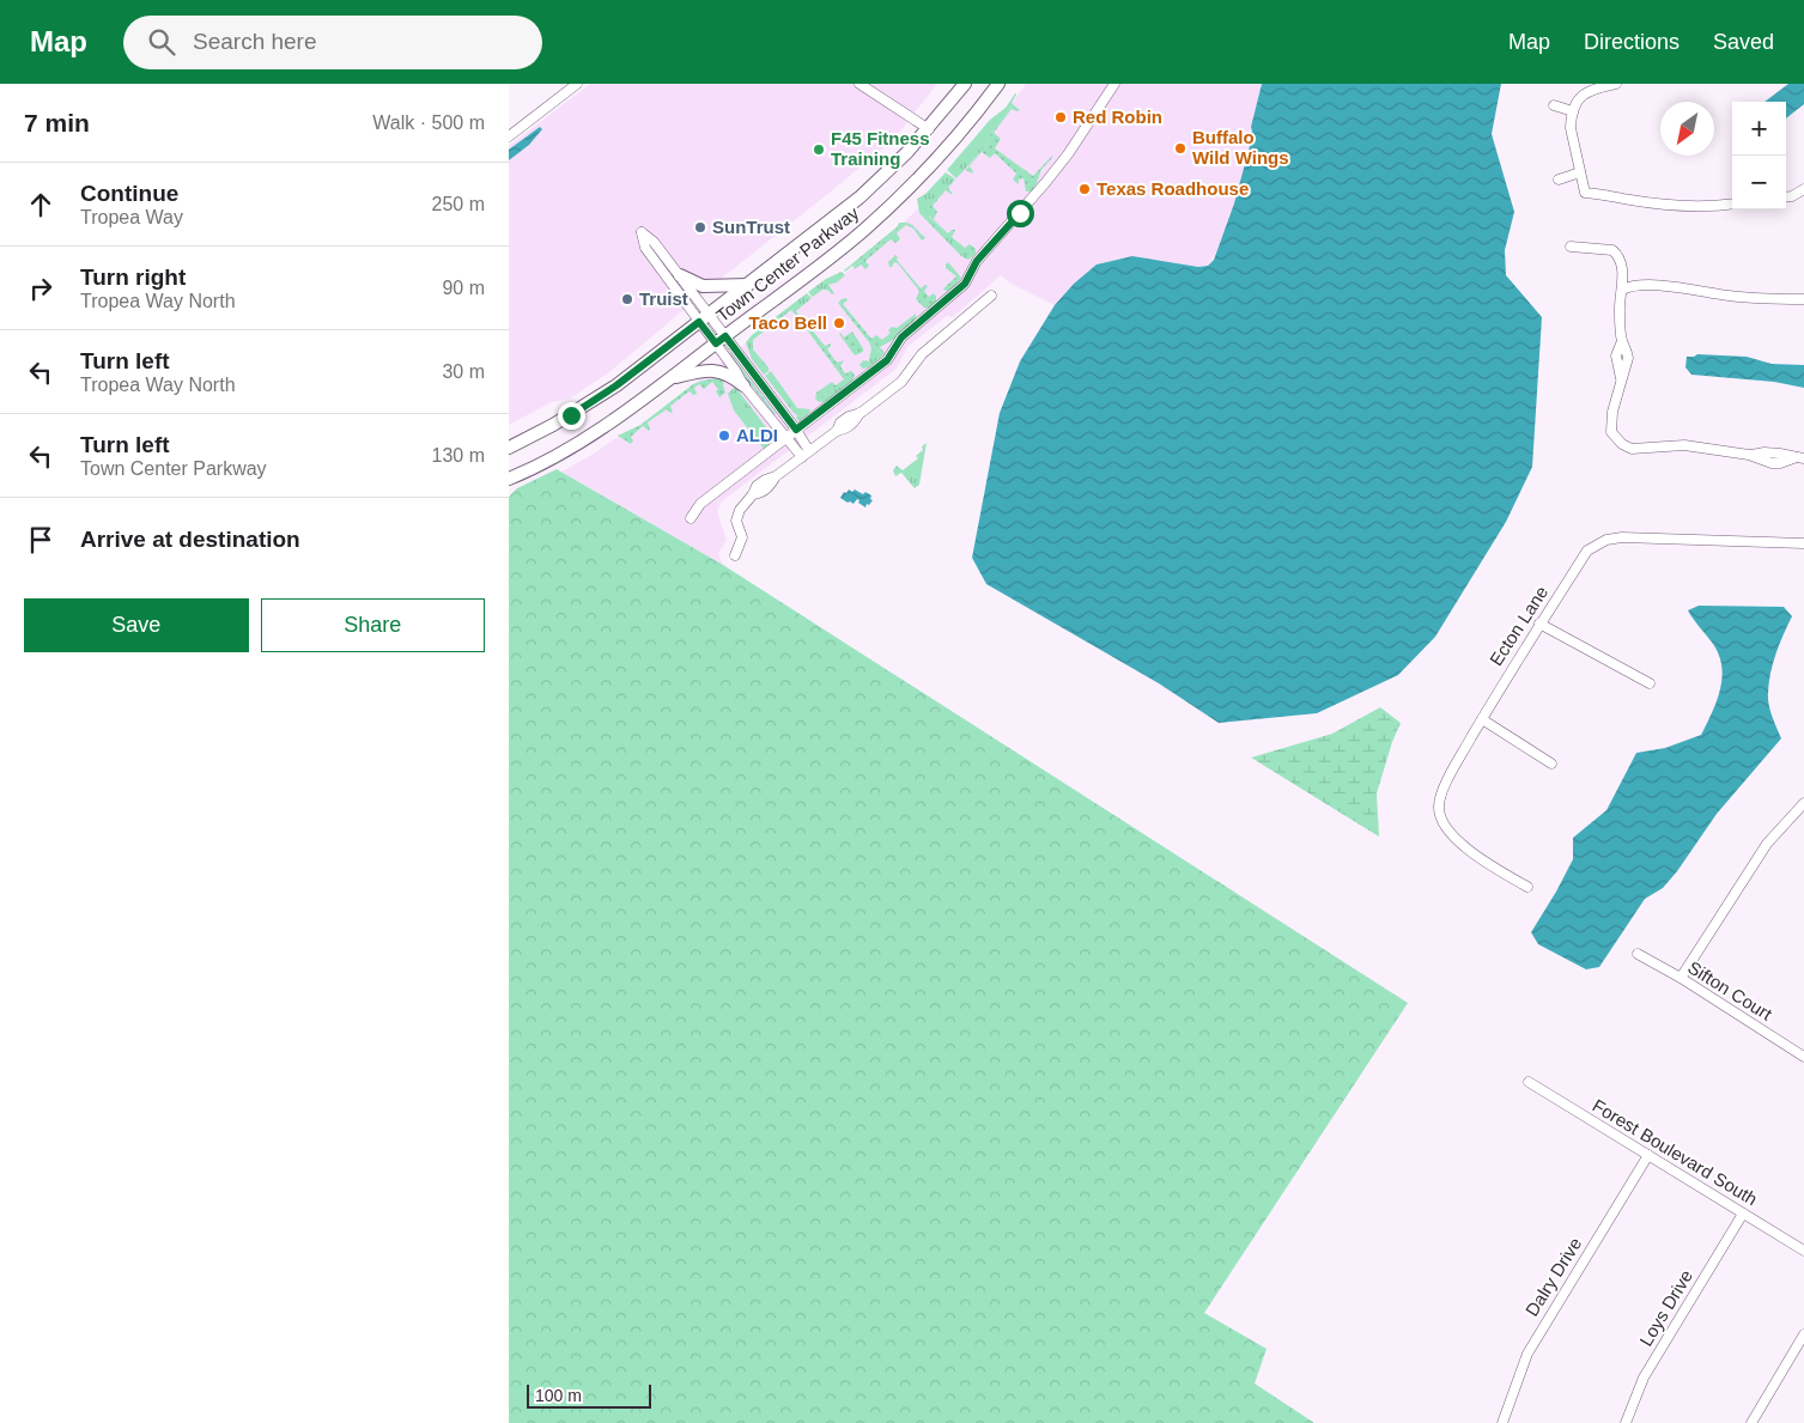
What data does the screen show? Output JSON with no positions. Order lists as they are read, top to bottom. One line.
{"streets":{"main road":["Town Center Parkway"],"street":["Ecton Lane","Sifton Court","Forest Boulevard South","Dalry Drive","Loys Drive"]},"crossings":[["Forest Boulevard South","Dalry Drive"],["Forest Boulevard South","Loys Drive"]],"places":["Red Robin","Buffalo Wild Wings","F45 Fitness Training","Texas Roadhouse","SunTrust","Truist","Taco Bell","ALDI"],"scale_bar":"100 m","north":"bottom left","page":{"header":"Map","search":"Search here","nav":["Map","Directions","Saved"],"heading":["7 min","Walk · 500 m"],"map_buttons":["+","−"],"list":[["Continue","Tropea Way","250 m"],["Turn right","Tropea Way North","90 m"],["Turn left","Tropea Way North","30 m"],["Turn left","Town Center Parkway","130 m"],"Arrive at destination"],"buttons":["Save","Share"],"scale":"100 m"}}
